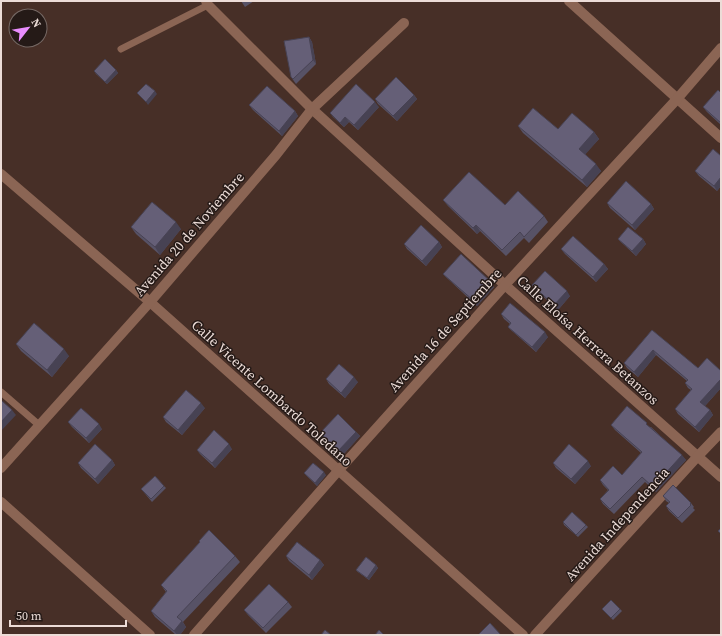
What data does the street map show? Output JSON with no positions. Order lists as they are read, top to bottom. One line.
{"streets":{"street":["Avenida 20 de Noviembre","Avenida 16 de Septiembre","Calle Eloísa Herrera Betanzos","Calle Vicente Lombardo Toledano","Avenida Independencia"]},"crossings":[["Avenida 20 de Noviembre","Calle Eloísa Herrera Betanzos"],["Avenida 20 de Noviembre","Calle Vicente Lombardo Toledano"],["Avenida 16 de Septiembre","Calle Eloísa Herrera Betanzos"],["Avenida 16 de Septiembre","Calle Vicente Lombardo Toledano"],["Calle Eloísa Herrera Betanzos","Avenida Independencia"]],"scale_bar":"50 m","north":"top right"}
